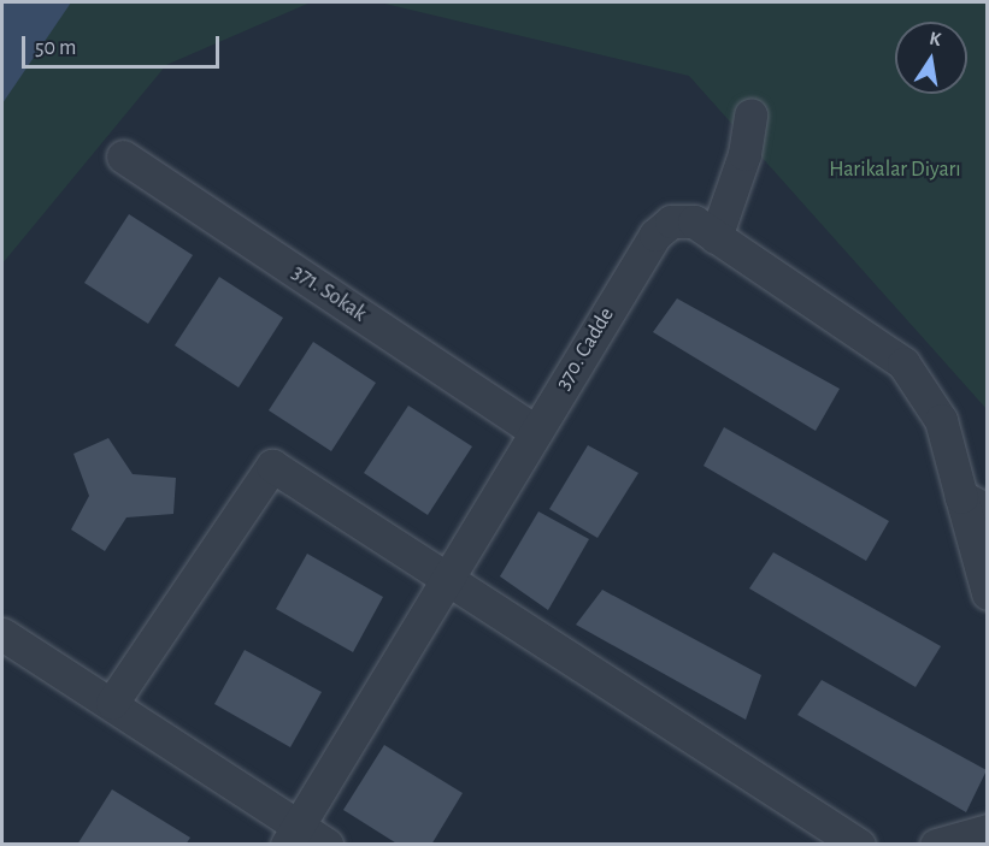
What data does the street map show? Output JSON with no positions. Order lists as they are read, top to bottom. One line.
{"streets":{"street":["371. Sokak","370. Cadde"]},"crossings":[["371. Sokak","370. Cadde"]],"parks":["Harikalar Diyarı"],"scale_bar":"50 m","north":"top"}
